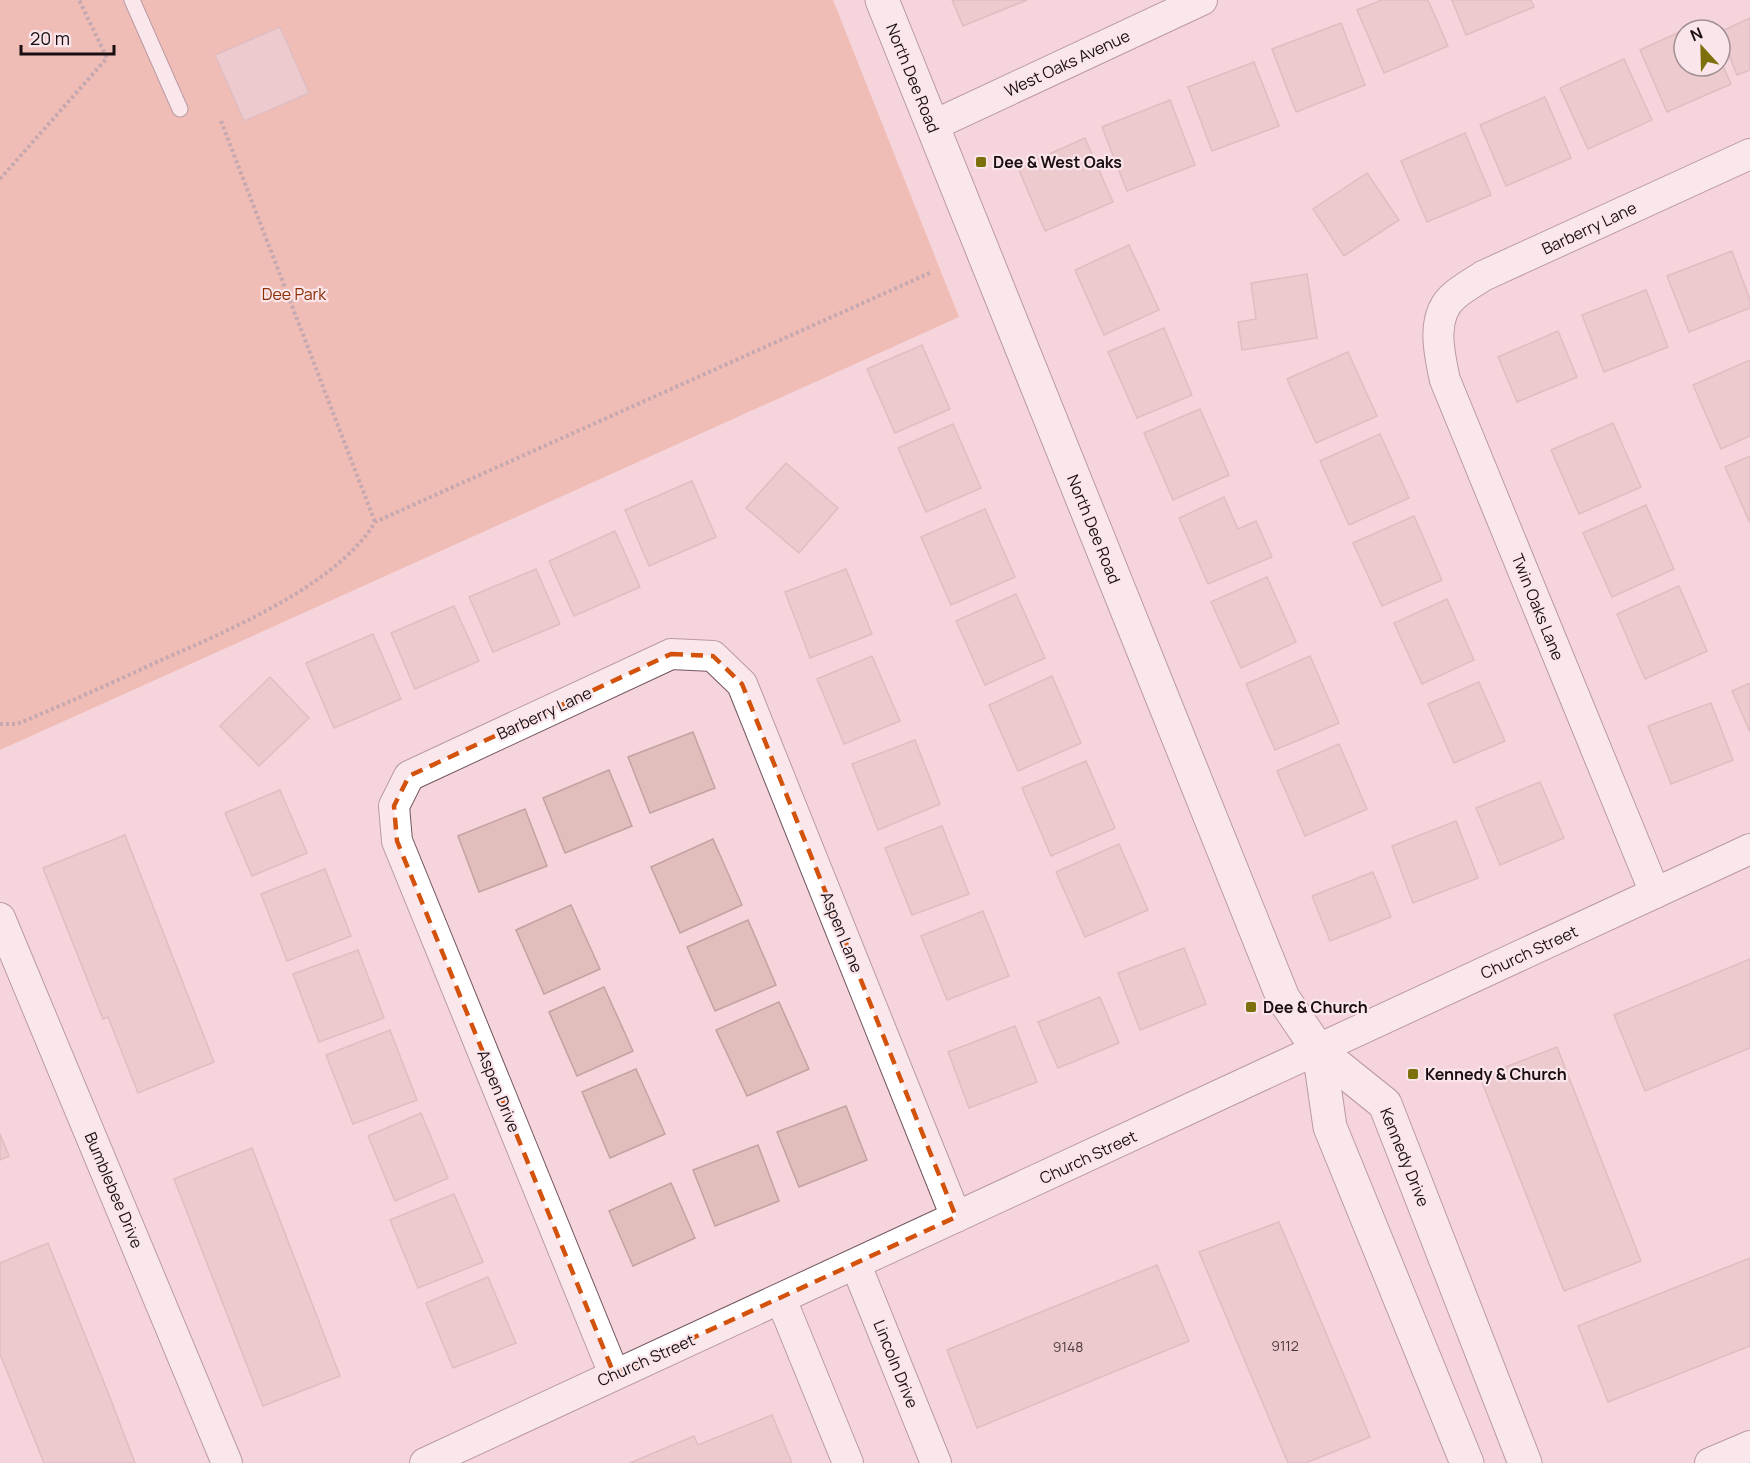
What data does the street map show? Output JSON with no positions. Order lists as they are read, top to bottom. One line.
{"streets":{"street":["West Oaks Avenue","North Dee Road","Barberry Lane","Twin Oaks Lane","Aspen Lane","Church Street","Aspen Drive","Kennedy Drive","Bumblebee Drive","Lincoln Drive"]},"crossings":[["West Oaks Avenue","North Dee Road"],["North Dee Road","Church Street"],["North Dee Road","Kennedy Drive"],["Barberry Lane","Twin Oaks Lane"],["Barberry Lane","Aspen Lane"],["Barberry Lane","Aspen Drive"],["Twin Oaks Lane","Church Street"],["Aspen Lane","Church Street"],["Church Street","Aspen Drive"],["Church Street","Kennedy Drive"],["Church Street","Lincoln Drive"]],"parks":["Dee Park"],"places":{"transit":["Dee & West Oaks","Dee & Church","Kennedy & Church"]},"house_numbers":["9112","9148"],"scale_bar":"20 m","north":"top"}
